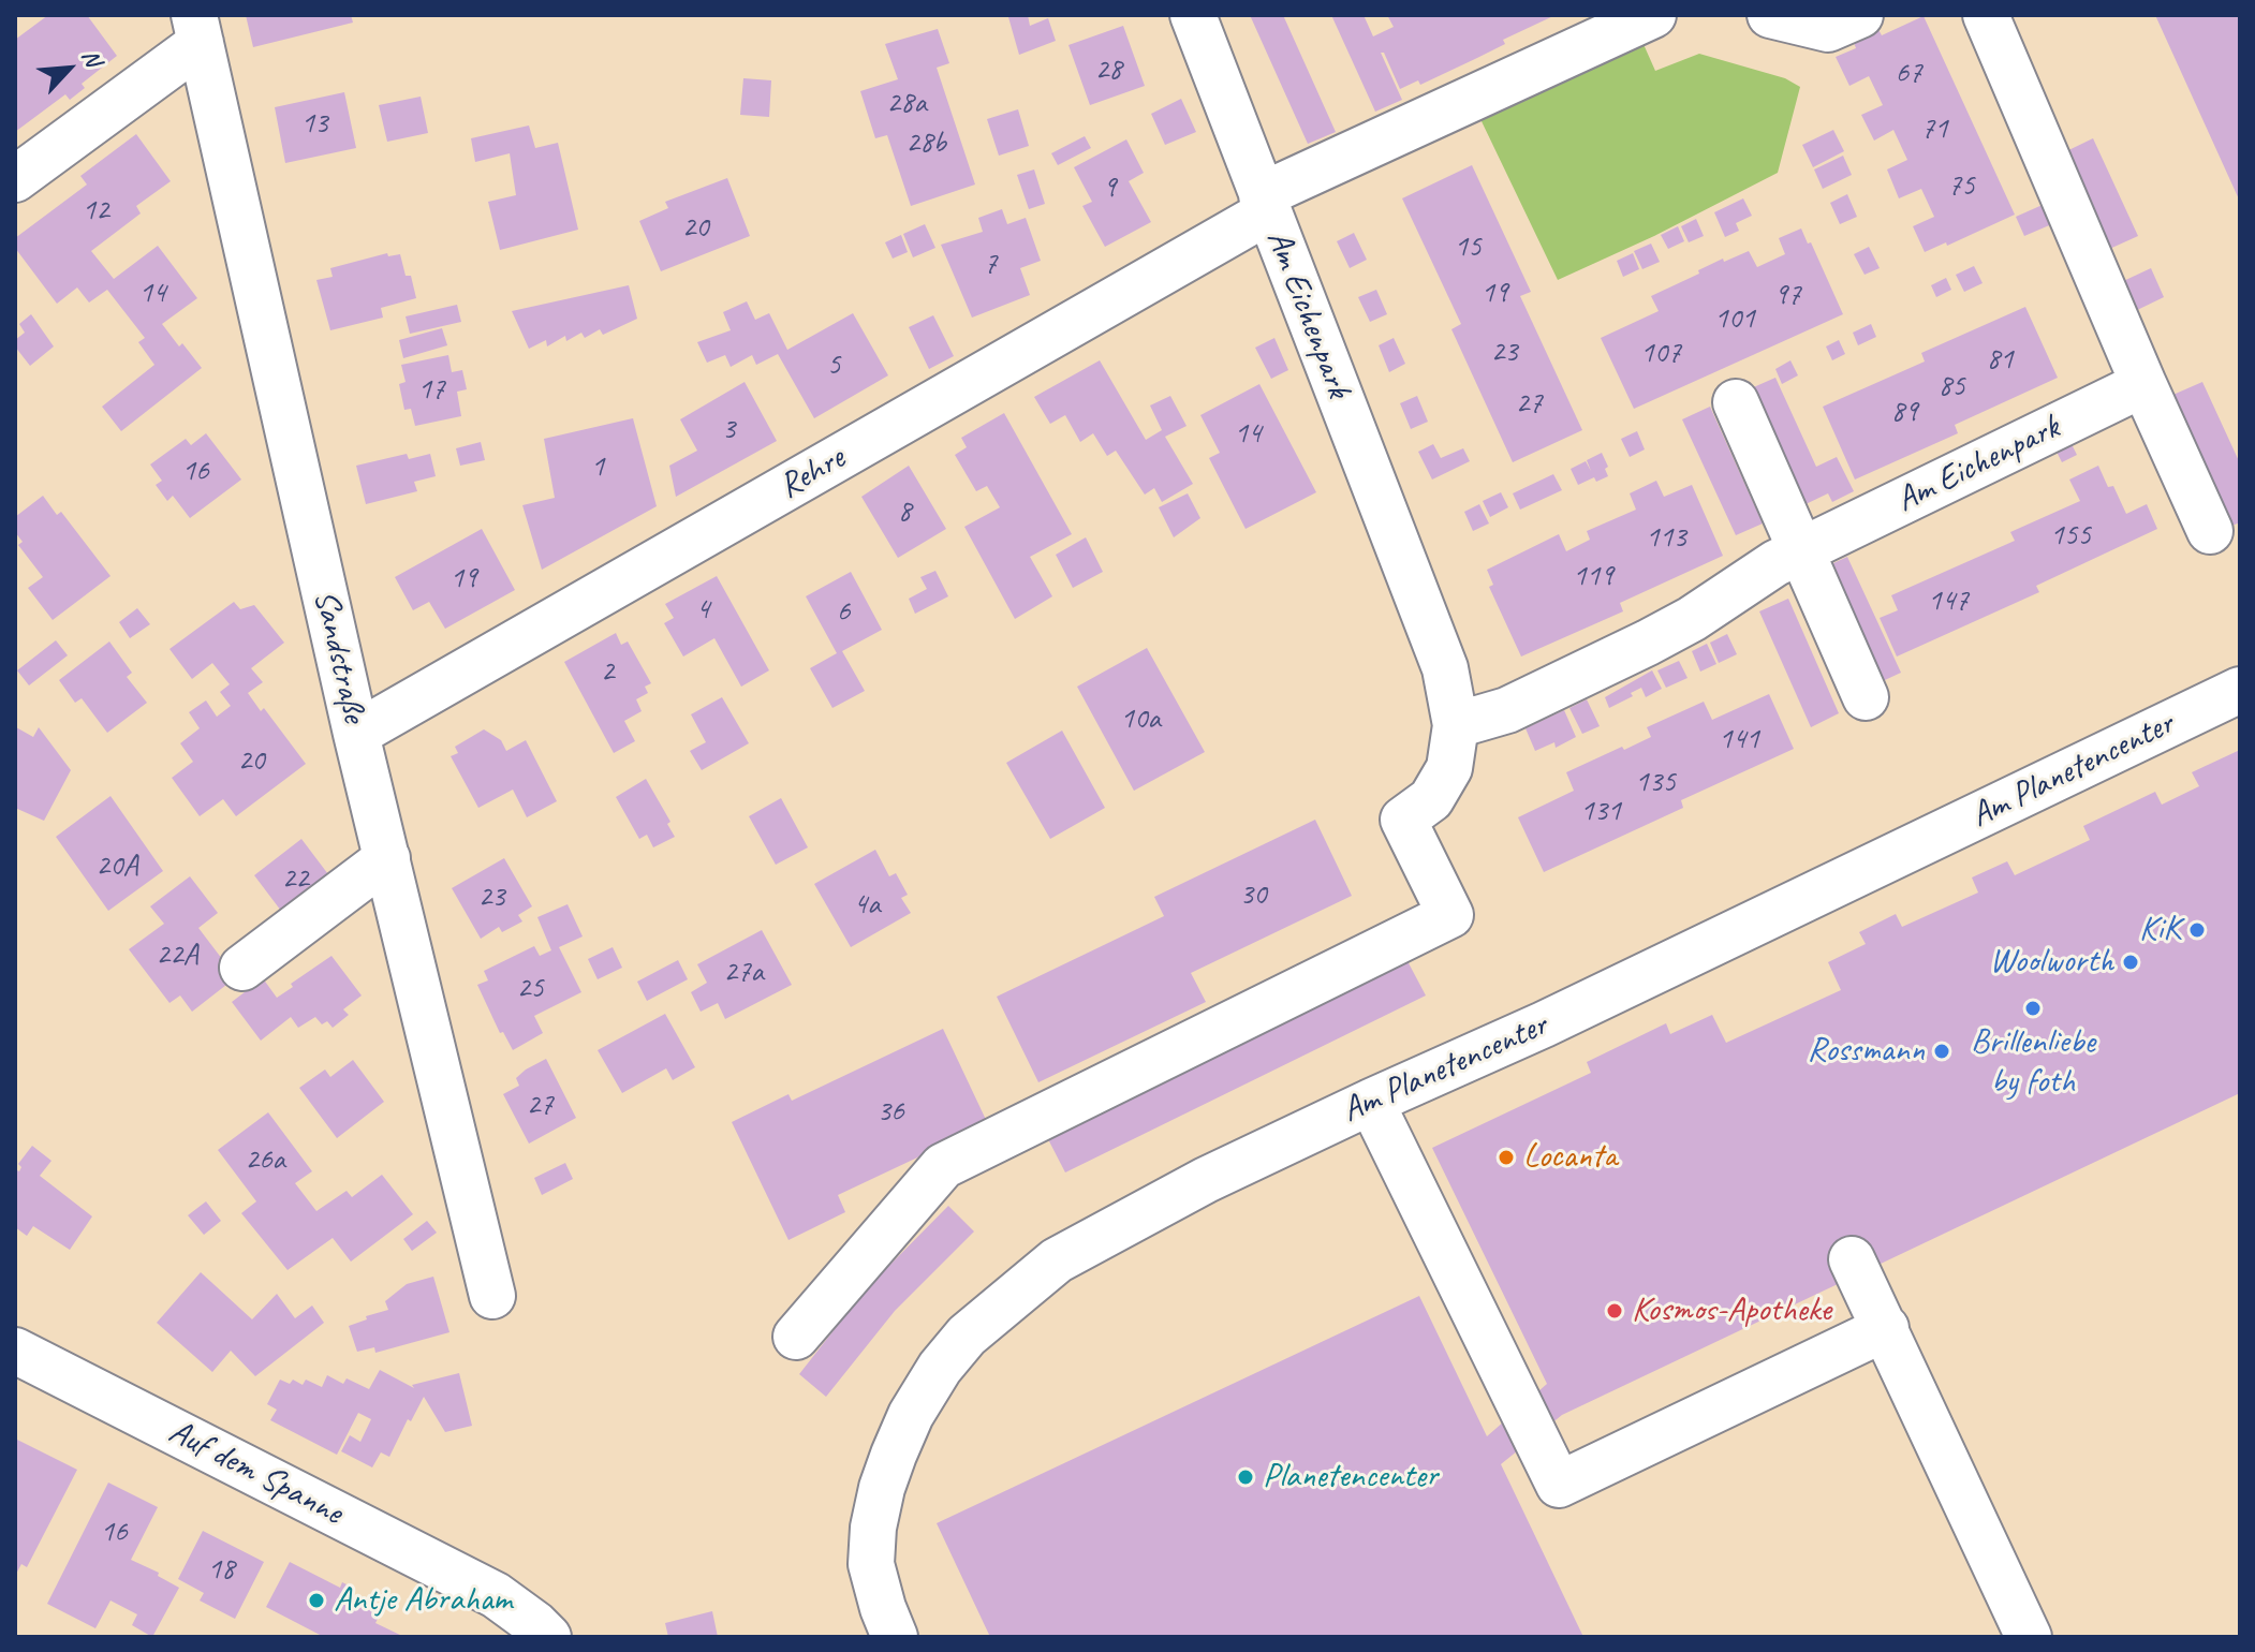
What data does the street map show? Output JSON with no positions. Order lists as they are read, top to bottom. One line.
{"streets":{"street":["Am Eichenpark","Rehre","Sandstraße","Am Planetencenter","Auf dem Spanne"]},"crossings":[["Am Eichenpark","Rehre"],["Rehre","Sandstraße"]],"places":["KiK","Woolworth","Brillenliebe by foth","Rossmann","Locanta","Kosmos-Apotheke","Planetencenter","Antje Abraham"],"house_numbers":["28","67","28a","13","71","28b","75","9","12","20","15","7","14","19","97","101","23","107","81","5","85","17","27","89","3","14","1","16","8","155","113","119","19","147","4","6","2","10a","141","20","135","131","20A","22","30","23","4a","22A","27a","25","27","36","26a","16","18"],"north":"top right"}
